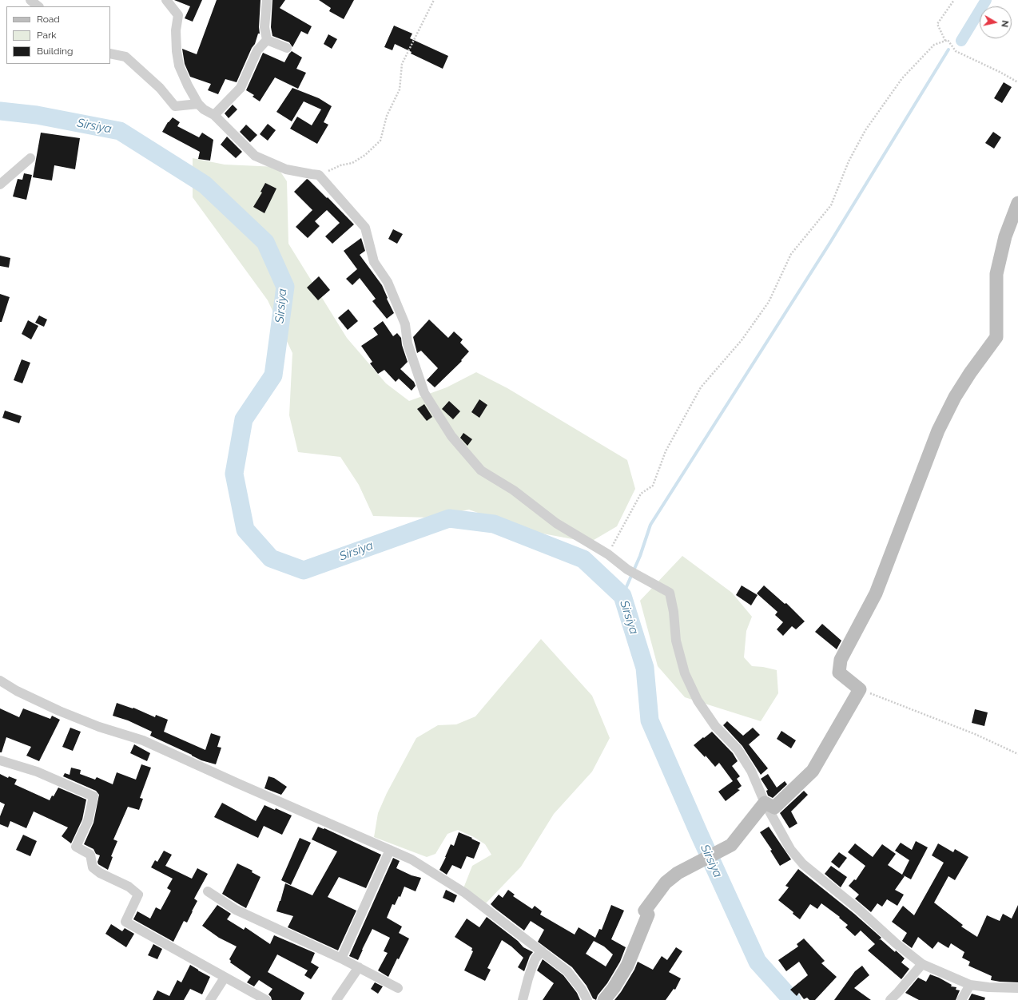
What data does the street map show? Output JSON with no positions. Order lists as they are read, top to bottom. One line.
{"water":["Sirsiya"],"legend":["Road","Park","Building"],"north":"right"}
